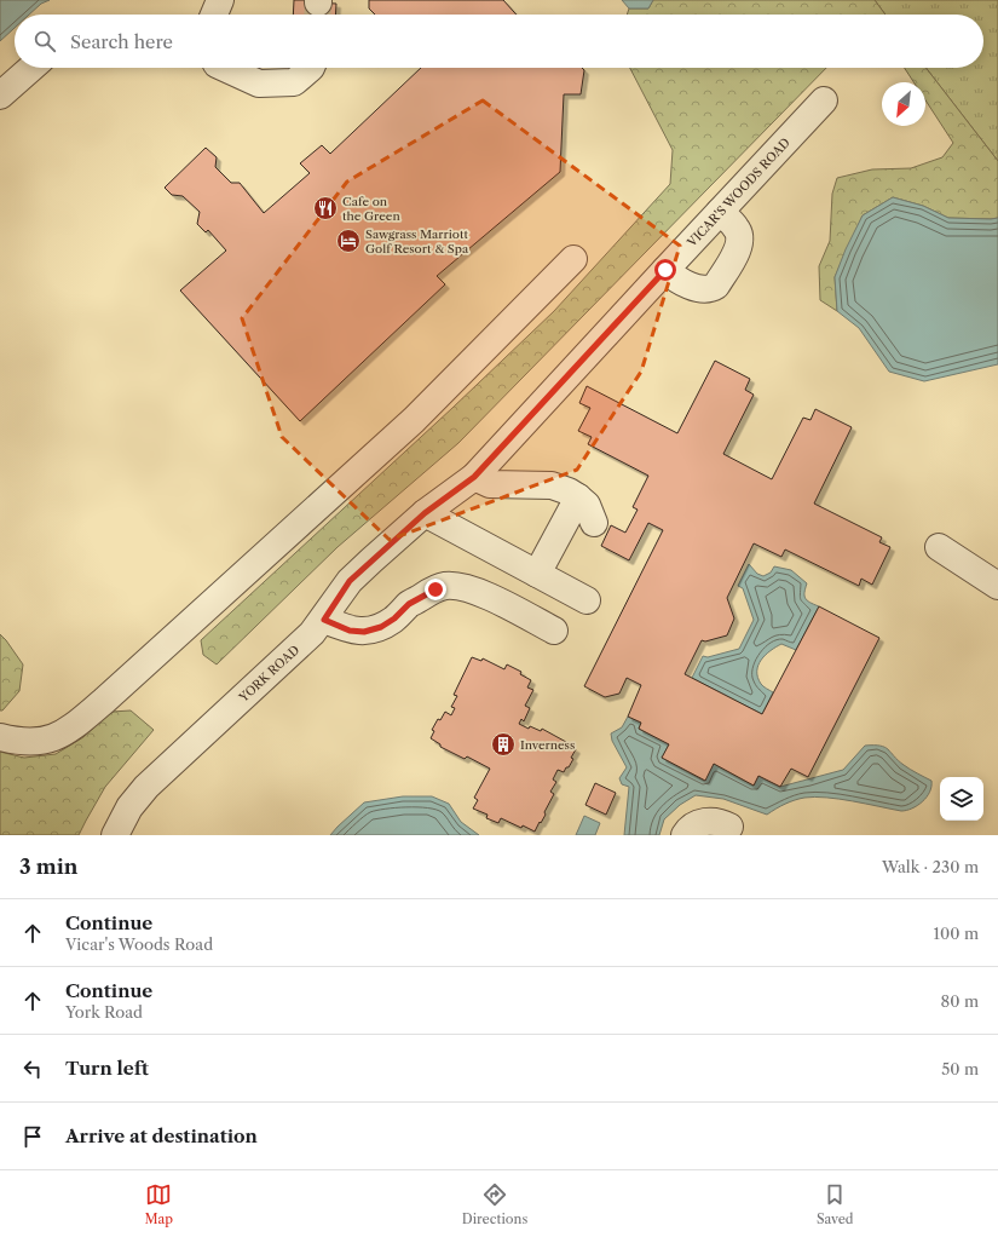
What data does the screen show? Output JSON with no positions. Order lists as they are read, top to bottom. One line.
{"streets":{"street":["VICAR'S WOODS ROAD","YORK ROAD"]},"crossings":[["VICAR'S WOODS ROAD","YORK ROAD"]],"places":{"restaurant":["Cafe on the Green"],"hotel":["Sawgrass Marriott Golf Resort & Spa"],"building":["Inverness"]},"north":"bottom left","page":{"search":"Search here","heading":["3 min","Walk · 230 m"],"list":[["Continue","Vicar's Woods Road","100 m"],["Continue","York Road","80 m"],["Turn left","50 m"],"Arrive at destination"],"nav":["Map","Directions","Saved"]}}
